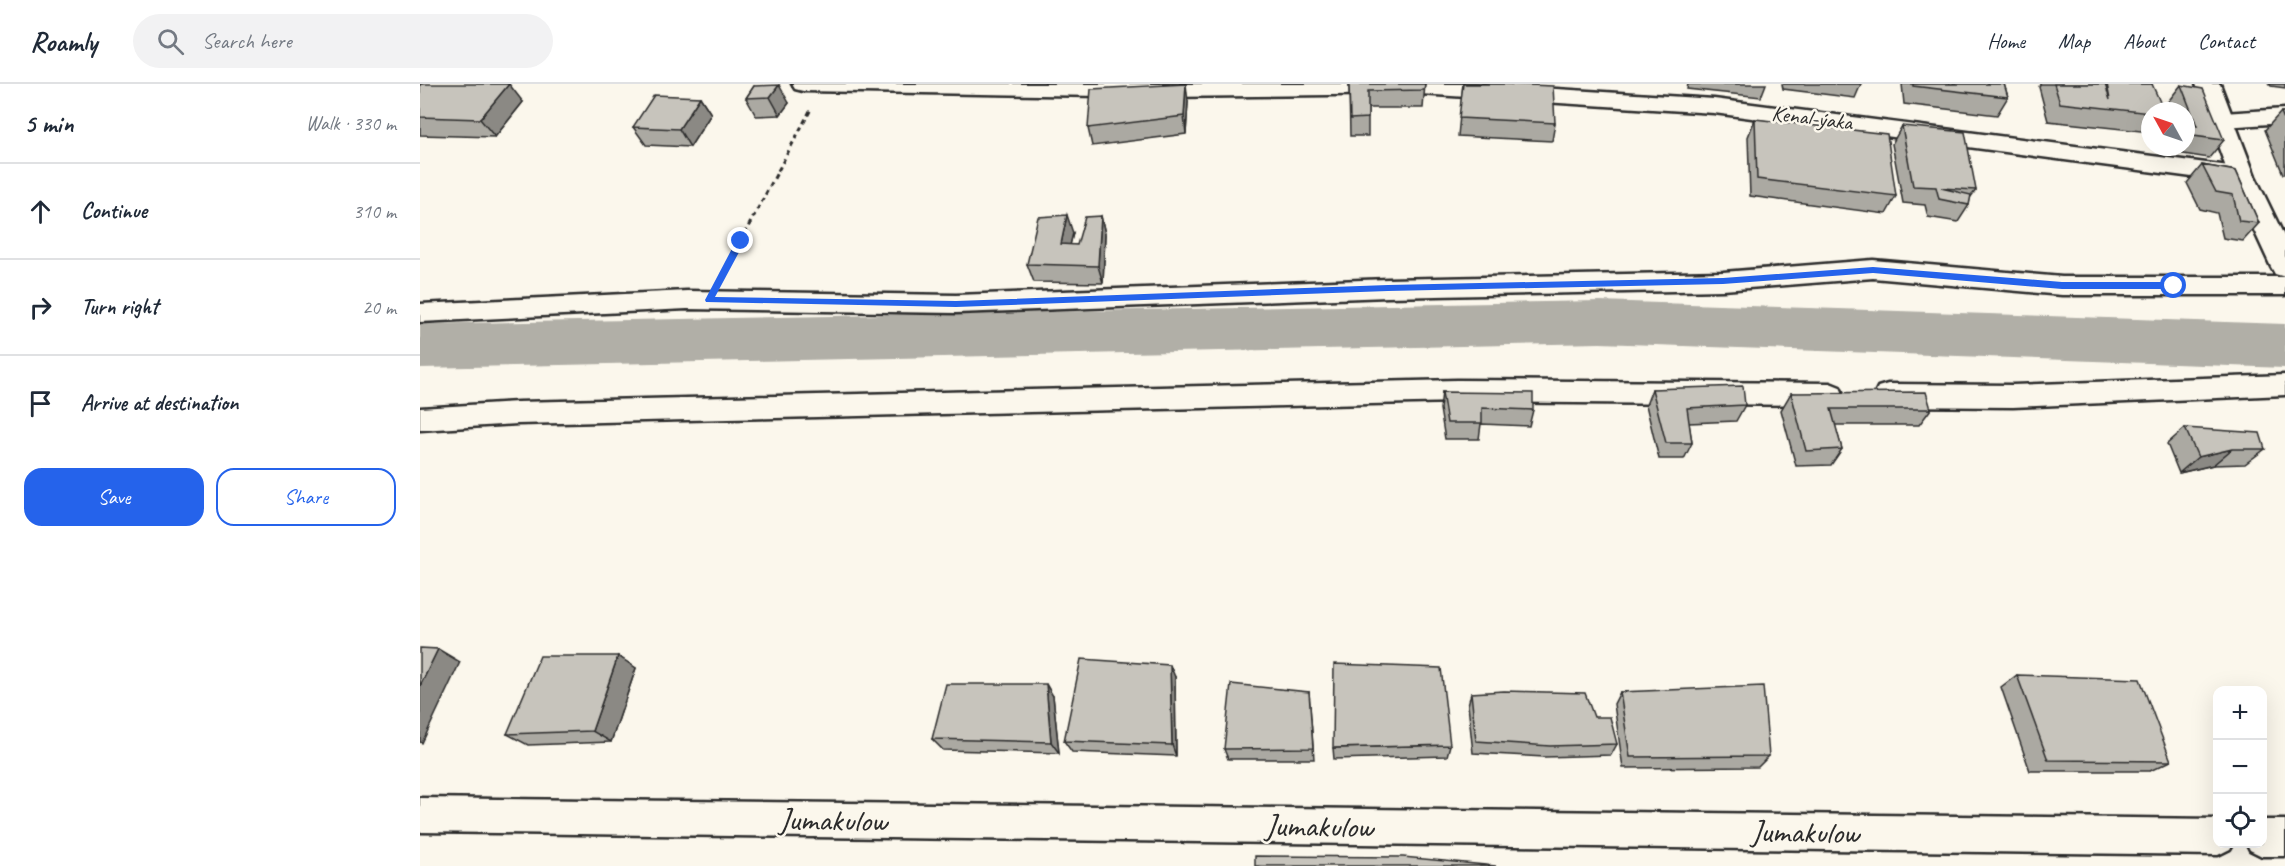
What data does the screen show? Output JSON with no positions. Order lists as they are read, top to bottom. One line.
{"streets":{"street":["Kenal-ýaka","Jumakulow"]},"north":"top left","page":{"header":"Roamly","search":"Search here","nav":["Home","Map","About","Contact"],"heading":["5 min","Walk · 330 m"],"list":[["Continue","310 m"],["Turn right","20 m"],"Arrive at destination"],"buttons":["Save","Share"],"map_buttons":["+","−"]}}
